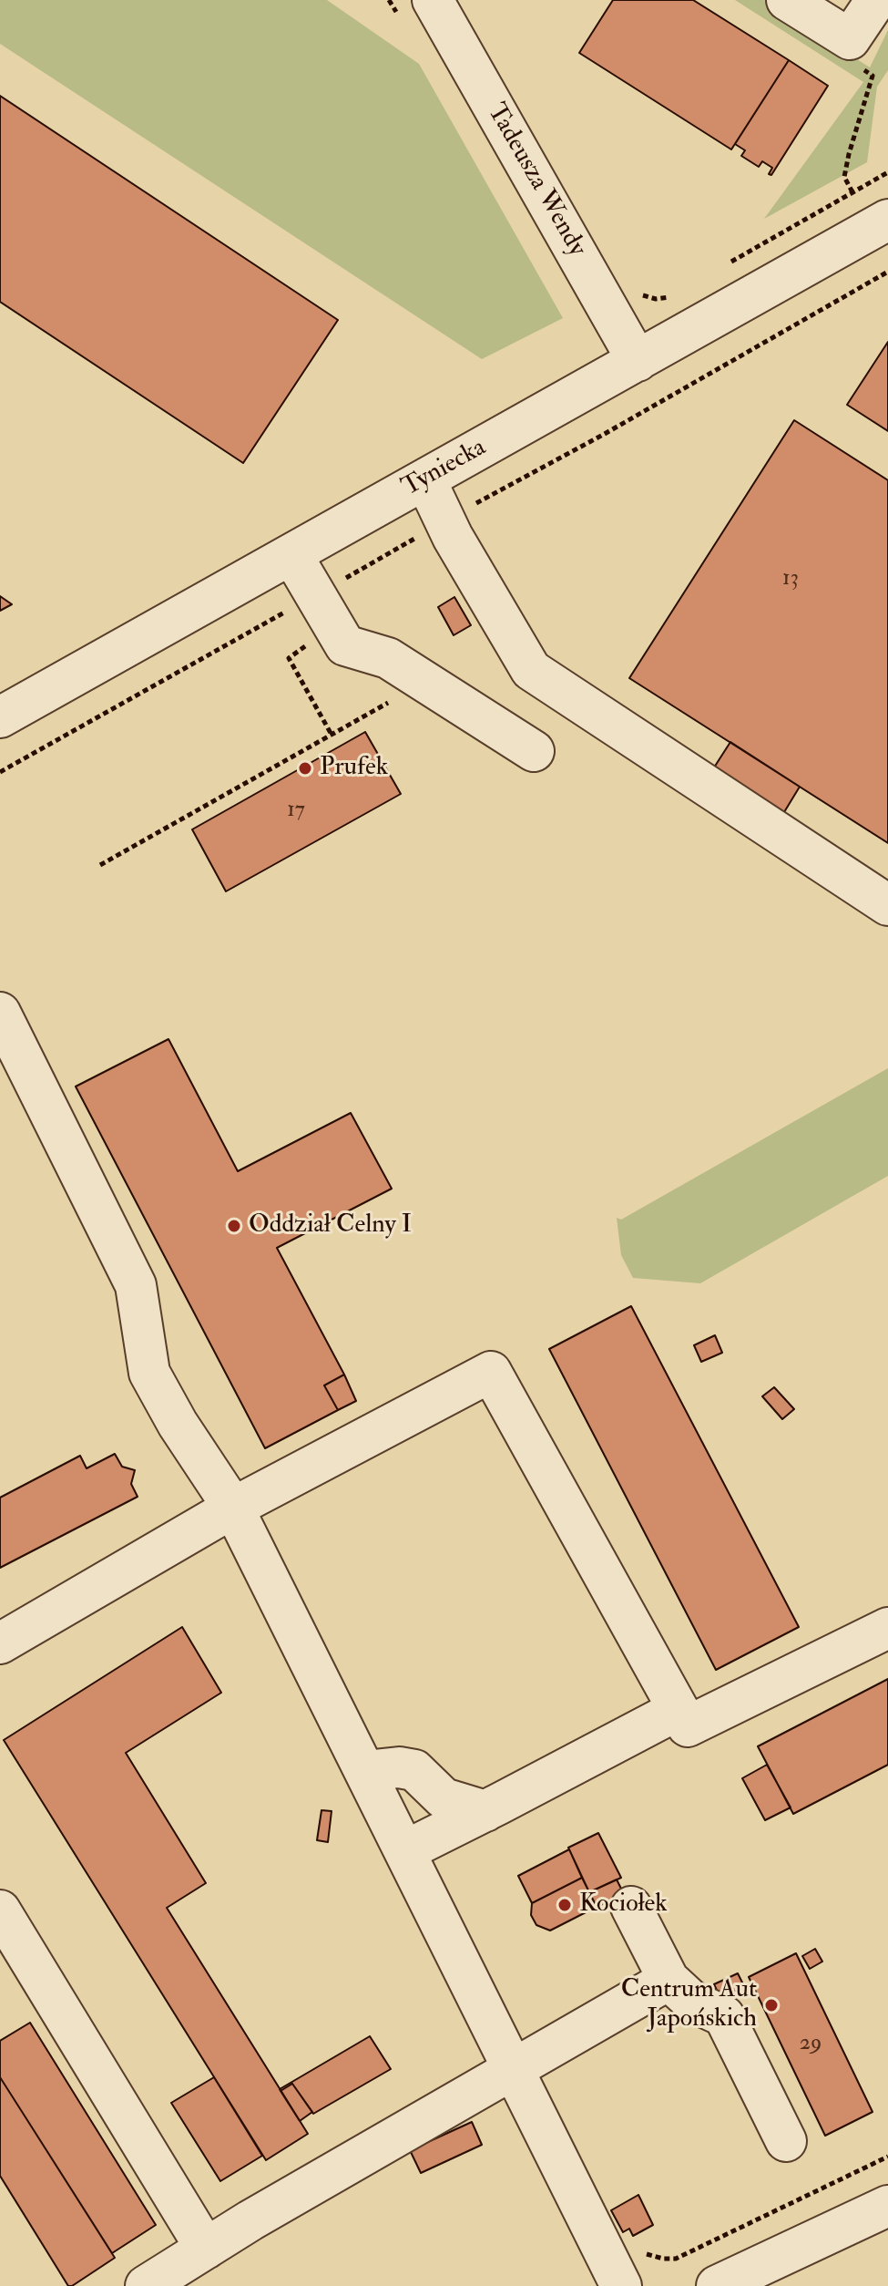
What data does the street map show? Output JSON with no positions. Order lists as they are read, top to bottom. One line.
{"streets":{"street":["Tadeusza Wendy","Tyniecka"]},"crossings":[["Tadeusza Wendy","Tyniecka"]],"places":["Prufek","Oddział Celny I","Kociołek","Centrum Aut Japońskich"],"house_numbers":["13","17","29"]}
